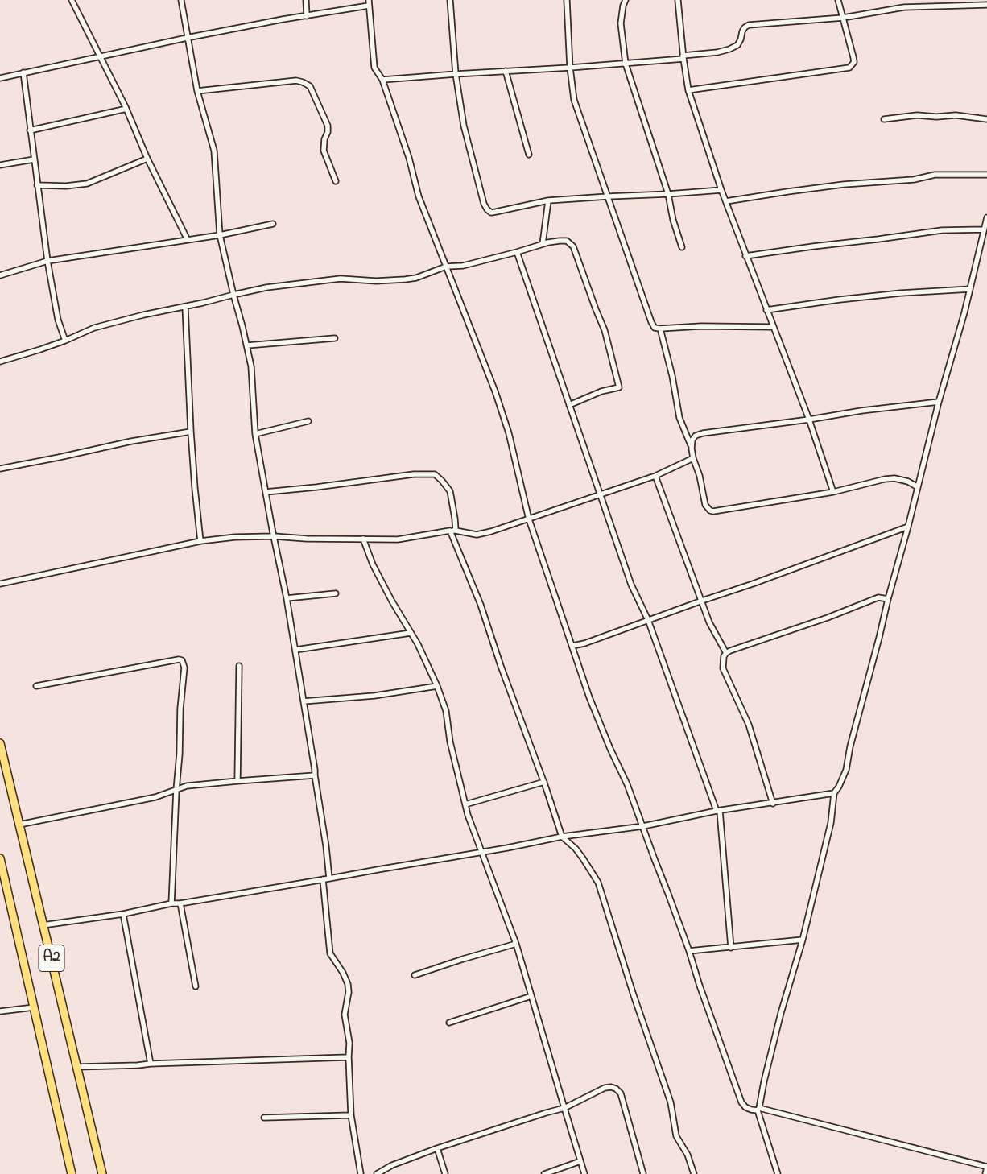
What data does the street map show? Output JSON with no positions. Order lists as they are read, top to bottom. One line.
{"streets":{"highway":["A2"]}}
